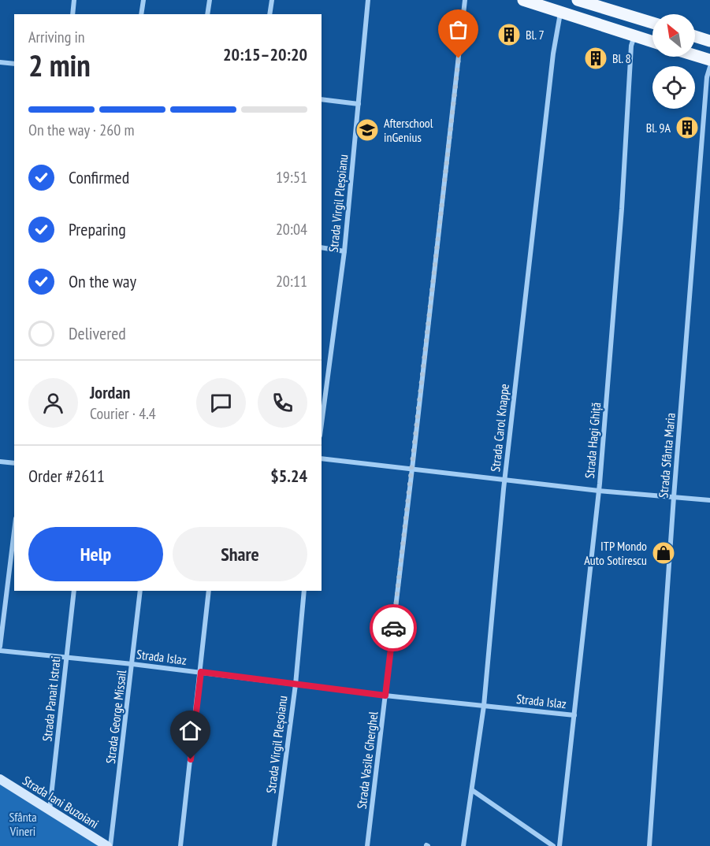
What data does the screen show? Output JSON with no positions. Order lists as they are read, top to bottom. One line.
{"streets":{"street":["Strada Virgil Pleșoianu","Strada Carol Knappe","Strada Hagi Ghiță","Strada Sfânta Maria","Strada Islaz","Strada Panait Istrati","Strada George Missail","Strada Vasile Gherghel","Strada Iani Buzoiani"]},"crossings":[["Strada Virgil Pleșoianu","Strada Islaz"],["Strada Carol Knappe","Strada Islaz"],["Strada Hagi Ghiță","Strada Islaz"],["Strada Islaz","Strada Panait Istrati"],["Strada Islaz","Strada George Missail"],["Strada Islaz","Strada Vasile Gherghel"],["Strada Panait Istrati","Strada Iani Buzoiani"],["Strada George Missail","Strada Iani Buzoiani"]],"parks":["Sfânta Vineri"],"places":{"building":["Bl. 7","Bl. 8","Bl. 9A"],"school or university":["Afterschool inGenius"],"shop":["ITP Mondo Auto Sotirescu"]},"north":"top left","page":{"heading":["2 min","Arriving in","20:15–20:20"],"panel":["Jordan","Courier · 4.4","Order #2611","$5.24"],"bar":"On the way · 260 m","list":[["Confirmed","19:51"],["Preparing","20:04"],["On the way","20:11"],"Delivered"],"buttons":["Help","Share"]}}
